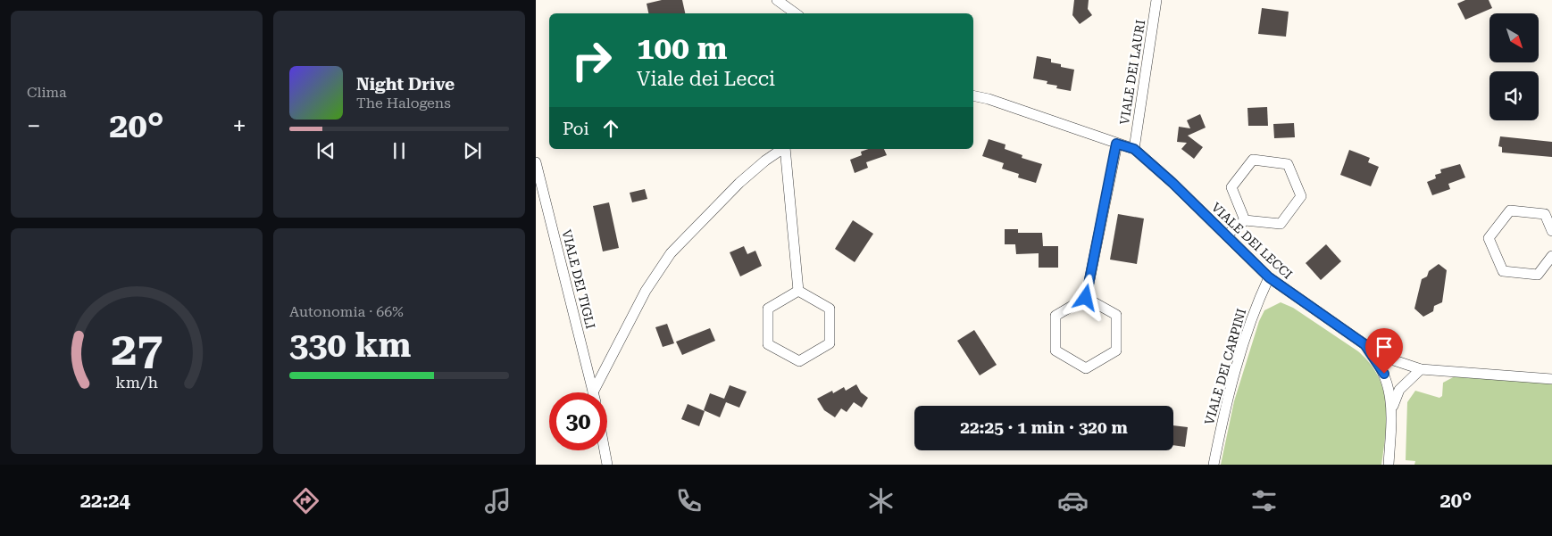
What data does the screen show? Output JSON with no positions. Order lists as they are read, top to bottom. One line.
{"streets":{"street":["VIALE DEI LAURI","VIALE DEI LECCI","VIALE DEI TIGLI","VIALE DEI CARPINI"]},"crossings":[["VIALE DEI LAURI","VIALE DEI LECCI"],["VIALE DEI LECCI","VIALE DEI CARPINI"]],"north":"bottom right","page":{"tile":["Clima",["Autonomia · 66%","330 km"]],"turn":["100 m","Viale dei Lecci"],"song":["Night Drive","The Halogens"],"then":"Poi","heat":["−","20°","+"],"limit":"30","trip":"22:25 · 1 min · 320 m","tabs":["22:24","20°"],"gauge":["27","km/h"]}}
